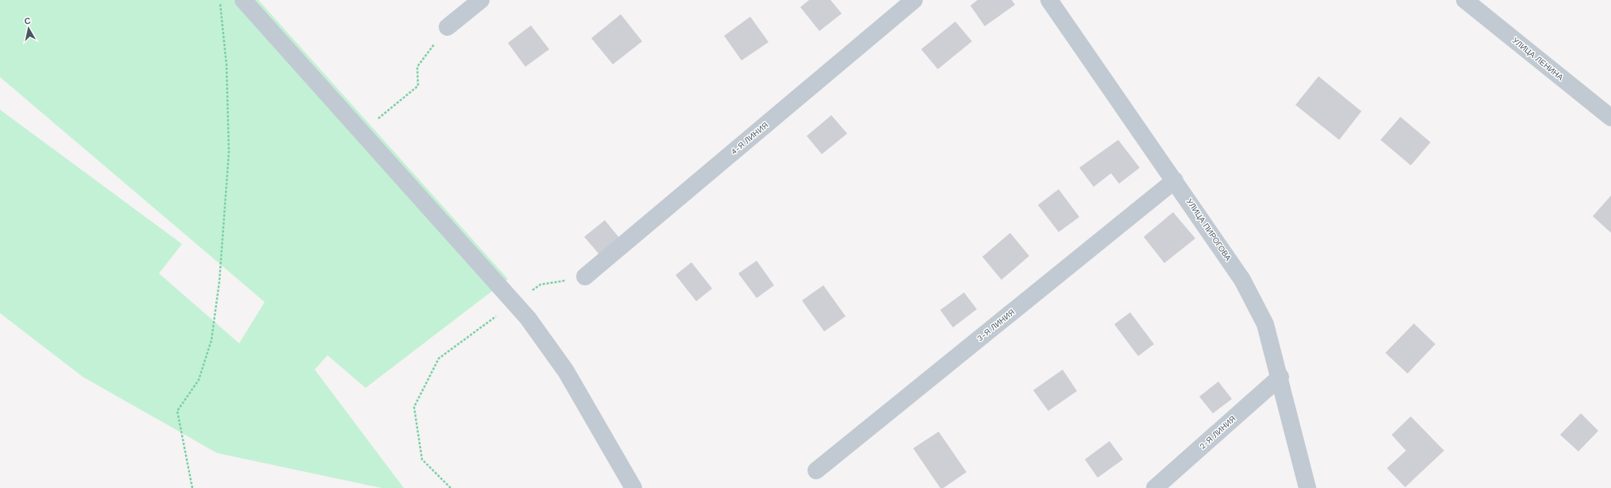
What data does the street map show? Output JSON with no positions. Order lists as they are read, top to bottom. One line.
{"streets":{"street":["УЛИЦА ЛЕНИНА","4-Я ЛИНИЯ","УЛИЦА ПИРОГОВА","3-Я ЛИНИЯ","2-Я ЛИНИЯ"]},"crossings":[["УЛИЦА ПИРОГОВА","3-Я ЛИНИЯ"],["УЛИЦА ПИРОГОВА","2-Я ЛИНИЯ"]],"north":"top"}
